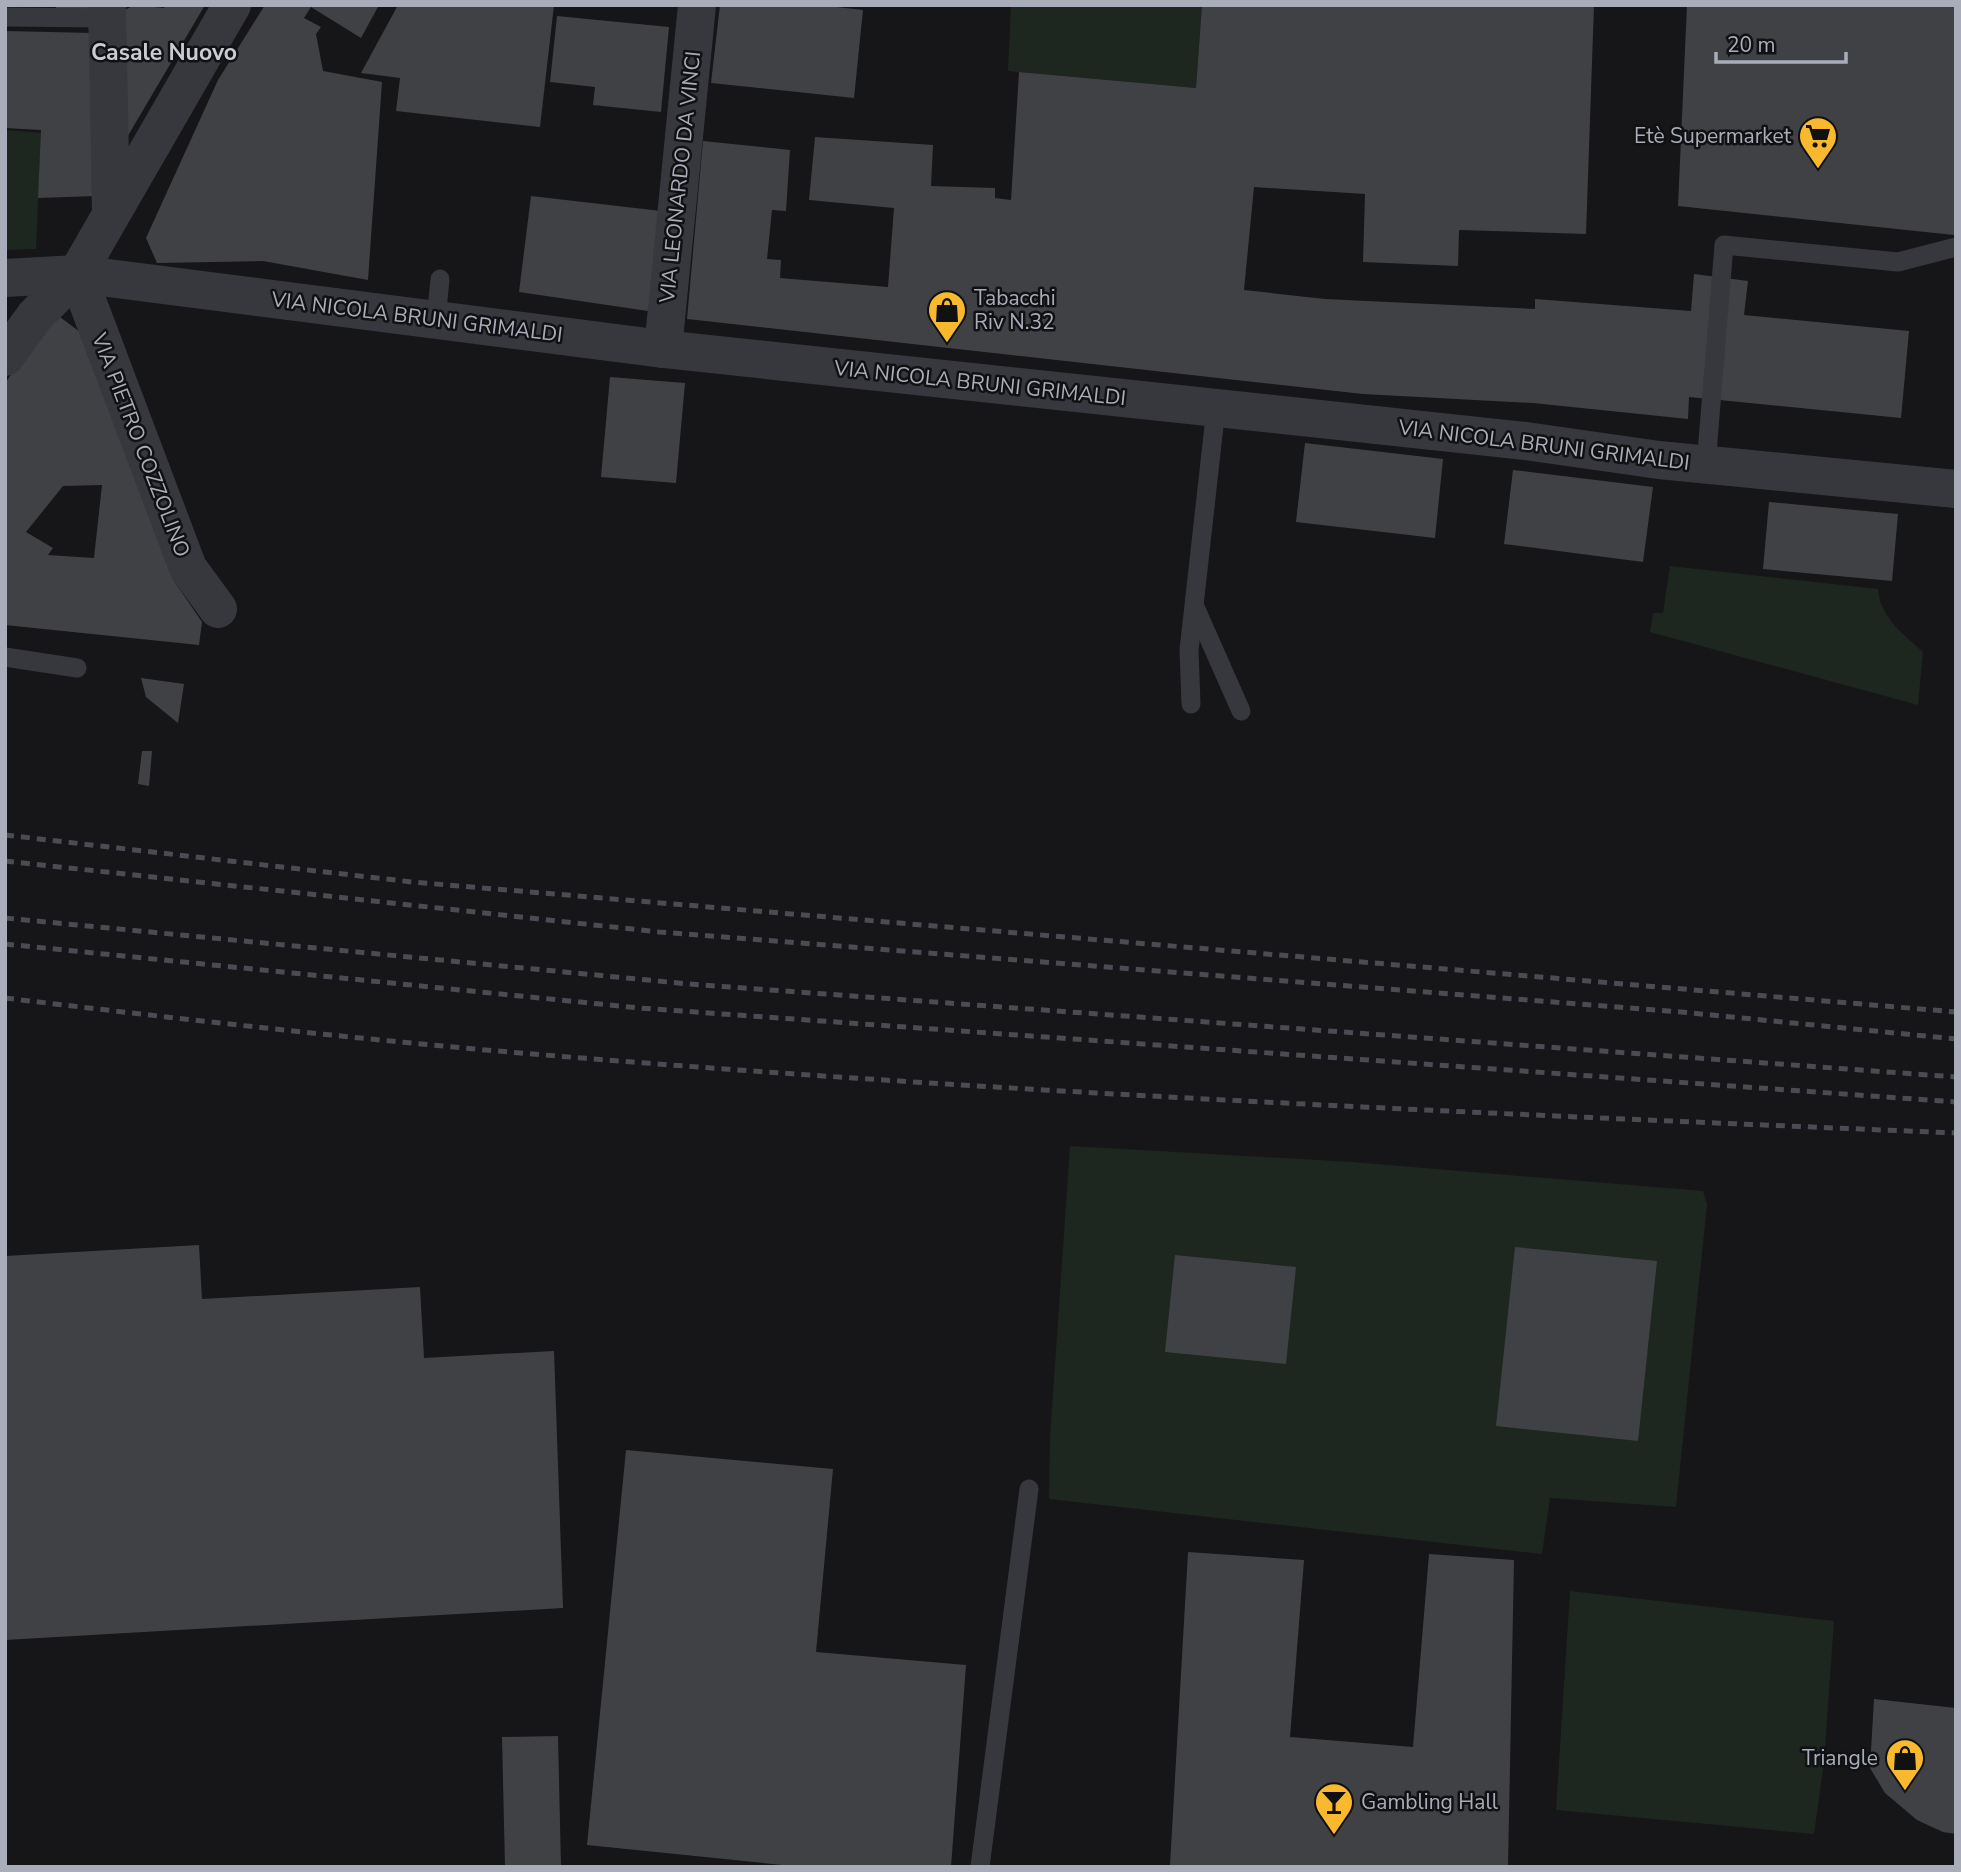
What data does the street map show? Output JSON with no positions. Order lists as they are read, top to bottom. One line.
{"streets":{"street":["VIA LEONARDO DA VINCI","VIA NICOLA BRUNI GRIMALDI","VIA PIETRO COZZOLINO"]},"crossings":[["VIA LEONARDO DA VINCI","VIA NICOLA BRUNI GRIMALDI"],["VIA NICOLA BRUNI GRIMALDI","VIA PIETRO COZZOLINO"]],"districts":["Casale Nuovo"],"places":{"supermarket":["Etè Supermarket"],"shop":["Tabacchi Riv N.32","Triangle"],"bar":["Gambling Hall"]},"scale_bar":"20 m"}
